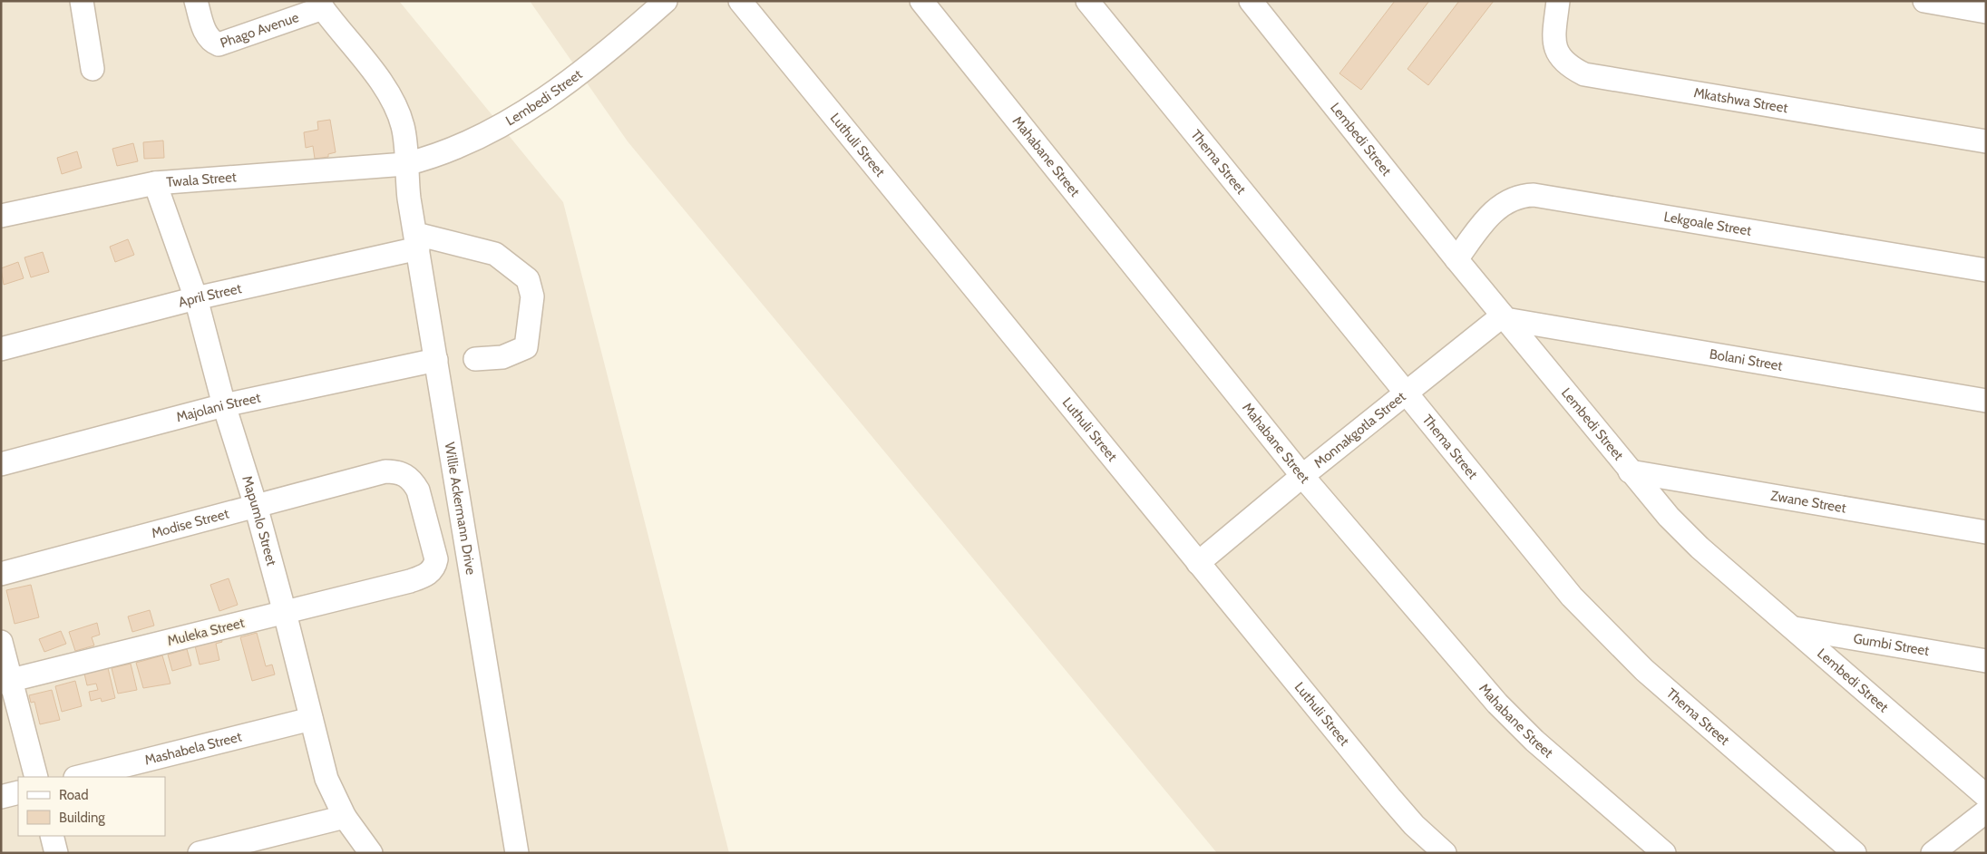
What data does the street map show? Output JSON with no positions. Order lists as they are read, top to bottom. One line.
{"streets":{"street":["Phago Avenue","Lembedi Street","Mkatshwa Street","Luthuli Street","Mahabane Street","Thema Street","Twala Street","Lekgoale Street","April Street","Bolani Street","Majolani Street","Monnakgotla Street","Zwane Street","Willie Ackermann Drive","Mapumlo Street","Modise Street","Muleka Street","Gumbi Street","Mashabela Street"]},"crossings":[["Phago Avenue","Willie Ackermann Drive"],["Lembedi Street","Twala Street"],["Lembedi Street","Lekgoale Street"],["Lembedi Street","Bolani Street"],["Lembedi Street","Monnakgotla Street"],["Lembedi Street","Zwane Street"],["Lembedi Street","Willie Ackermann Drive"],["Lembedi Street","Gumbi Street"],["Luthuli Street","Monnakgotla Street"],["Mahabane Street","Monnakgotla Street"],["Thema Street","Monnakgotla Street"],["Twala Street","Willie Ackermann Drive"],["Twala Street","Mapumlo Street"],["April Street","Willie Ackermann Drive"],["April Street","Mapumlo Street"],["Bolani Street","Monnakgotla Street"],["Majolani Street","Willie Ackermann Drive"],["Majolani Street","Mapumlo Street"],["Mapumlo Street","Modise Street"],["Mapumlo Street","Muleka Street"],["Mapumlo Street","Mashabela Street"],["Modise Street","Muleka Street"]],"legend":["Road","Building"]}
